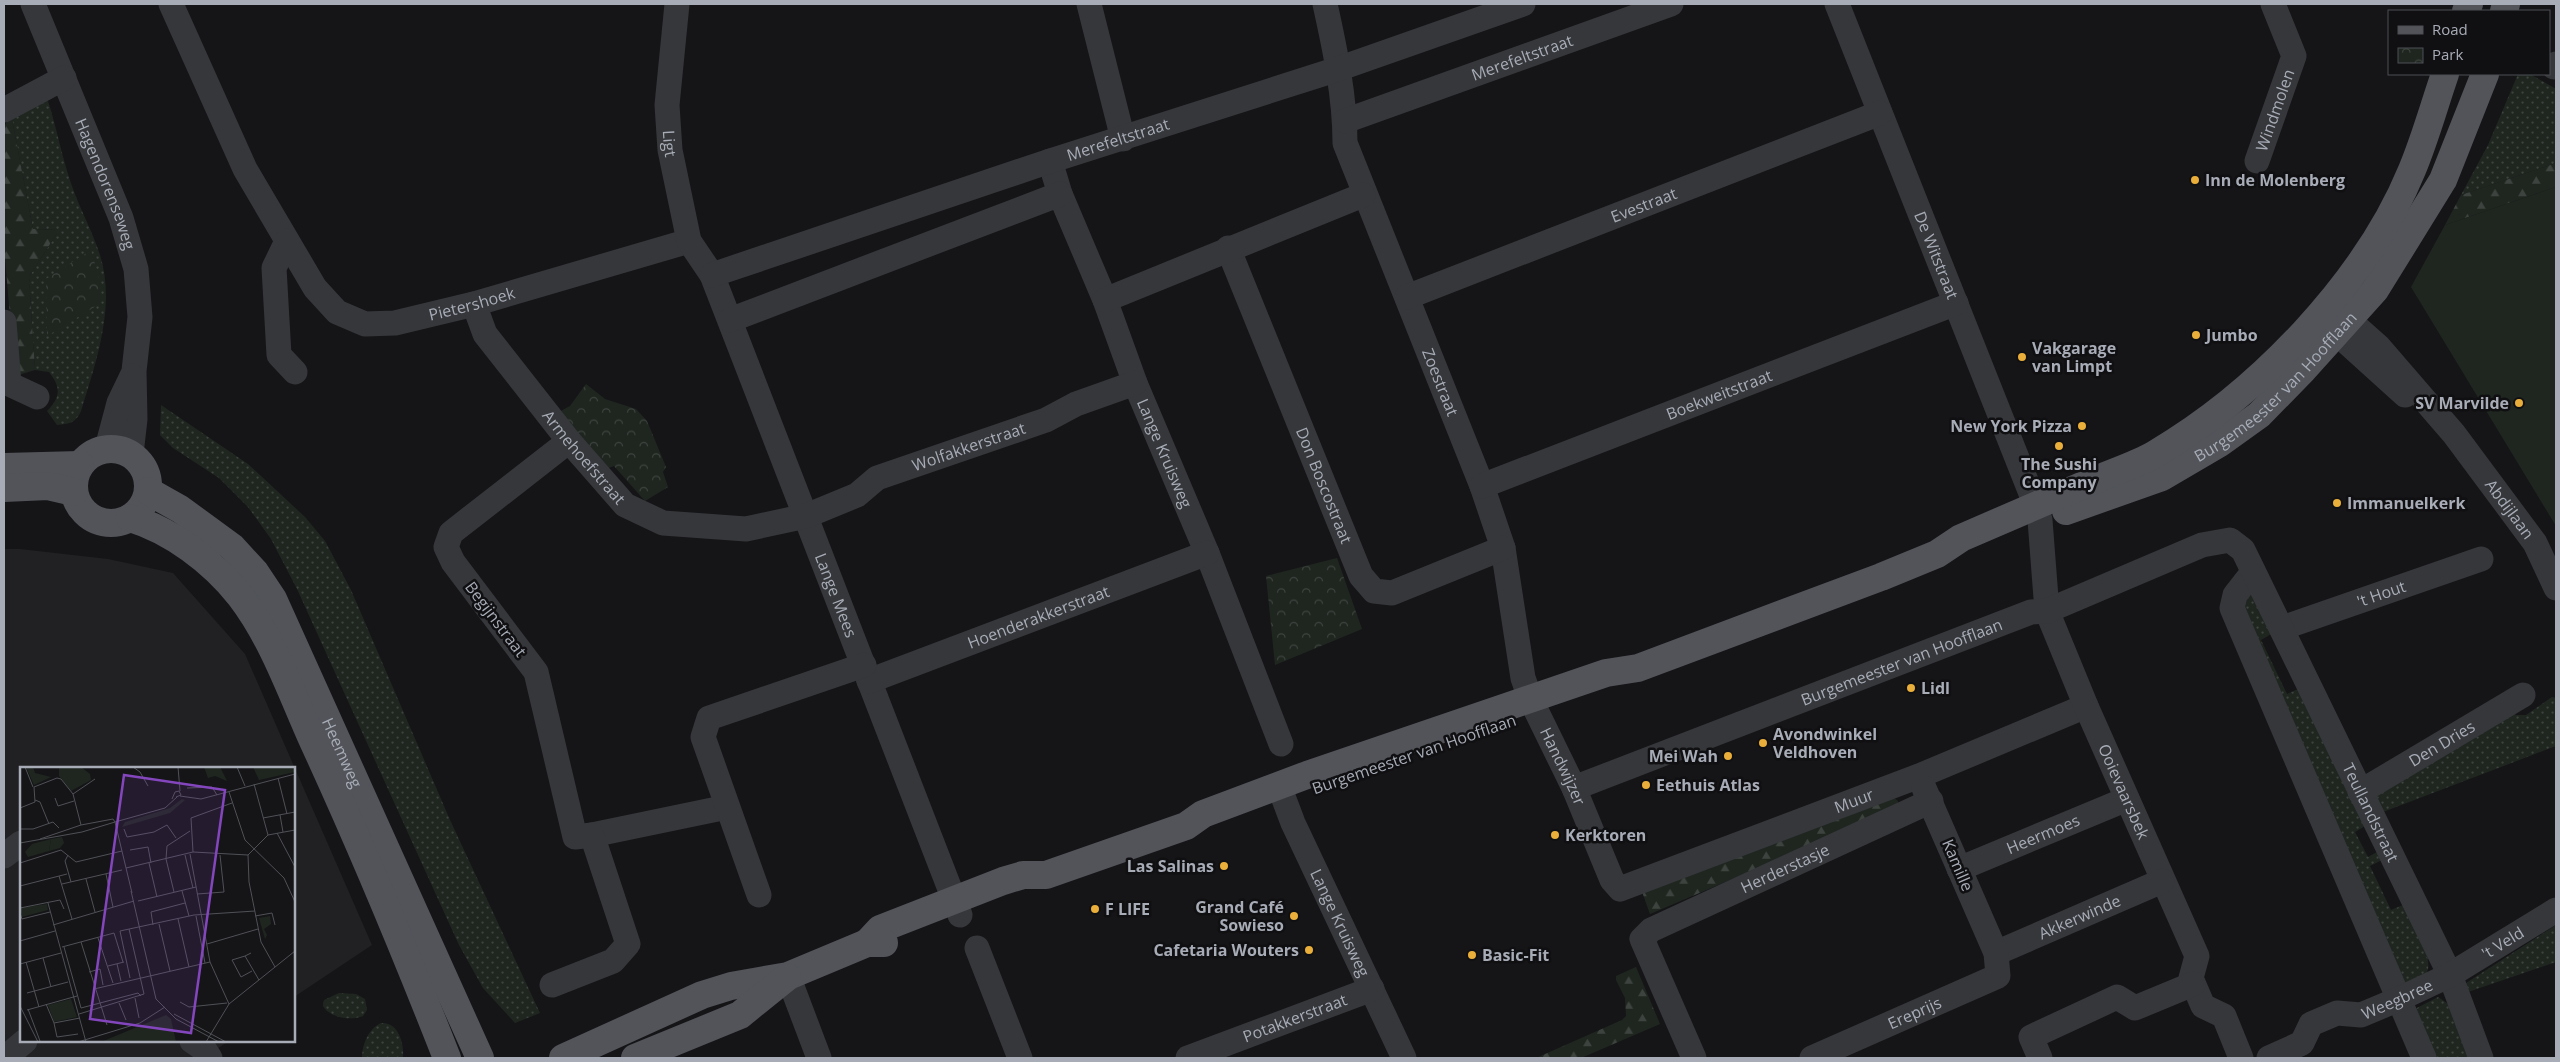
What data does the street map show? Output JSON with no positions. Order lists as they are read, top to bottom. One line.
{"streets":{"main road":["Burgemeester van Hoofflaan","Heemweg"],"street":["Merefeltstraat","Windmolen","Ligt","Hagendorenseweg","Evestraat","De Witstraat","Pietershoek","Zoestraat","Boekweitstraat","Wolfakkerstraat","Lange Kruisweg","Armehoefstraat","Don Boscostraat","Abdijlaan","'t Hout","Lange Mees","Hoenderakkerstraat","Begijnstraat","Den Dries","Handwijzer","Ooievaarsbek","Muur","Teullandstraat","Heermoes","Kamille","Herderstasje","Akkerwinde","'t Veld","Weegbree","Ereprijs","Potakkerstraat"]},"crossings":[["Merefeltstraat","Ligt"],["Merefeltstraat","Zoestraat"],["Merefeltstraat","Lange Kruisweg"],["Merefeltstraat","Lange Mees"],["Ligt","Pietershoek"],["Ligt","Lange Mees"],["Hagendorenseweg","Heemweg"],["Evestraat","De Witstraat"],["Evestraat","Zoestraat"],["De Witstraat","Burgemeester van Hoofflaan"],["De Witstraat","Boekweitstraat"],["De Witstraat","Ooievaarsbek"],["Pietershoek","Armehoefstraat"],["Zoestraat","Burgemeester van Hoofflaan"],["Zoestraat","Boekweitstraat"],["Zoestraat","Don Boscostraat"],["Zoestraat","Handwijzer"],["Burgemeester van Hoofflaan","Lange Kruisweg"],["Burgemeester van Hoofflaan","Abdijlaan"],["Burgemeester van Hoofflaan","Lange Mees"],["Burgemeester van Hoofflaan","Handwijzer"],["Burgemeester van Hoofflaan","Ooievaarsbek"],["Burgemeester van Hoofflaan","Teullandstraat"],["Wolfakkerstraat","Lange Kruisweg"],["Wolfakkerstraat","Armehoefstraat"],["Wolfakkerstraat","Lange Mees"],["Lange Kruisweg","Hoenderakkerstraat"],["Lange Kruisweg","Potakkerstraat"],["Armehoefstraat","Lange Mees"],["Armehoefstraat","Begijnstraat"],["'t Hout","Teullandstraat"],["Lange Mees","Hoenderakkerstraat"],["Den Dries","Teullandstraat"],["Handwijzer","Muur"],["Ooievaarsbek","Muur"],["Ooievaarsbek","Heermoes"],["Ooievaarsbek","Akkerwinde"],["Muur","Kamille"],["Teullandstraat","'t Veld"],["Teullandstraat","Weegbree"],["Heermoes","Kamille"],["Kamille","Herderstasje"],["Kamille","Akkerwinde"],["Kamille","Ereprijs"],["Akkerwinde","Ereprijs"],["'t Veld","Weegbree"]],"places":["Inn de Molenberg","Jumbo","Vakgarage van Limpt","SV Marvilde","New York Pizza","The Sushi Company","Immanuelkerk","Lidl","Avondwinkel Veldhoven","Mei Wah","Eethuis Atlas","Kerktoren","Las Salinas","F LIFE","Grand Café Sowieso","Cafetaria Wouters","Basic-Fit"],"legend":["Road","Park"]}
